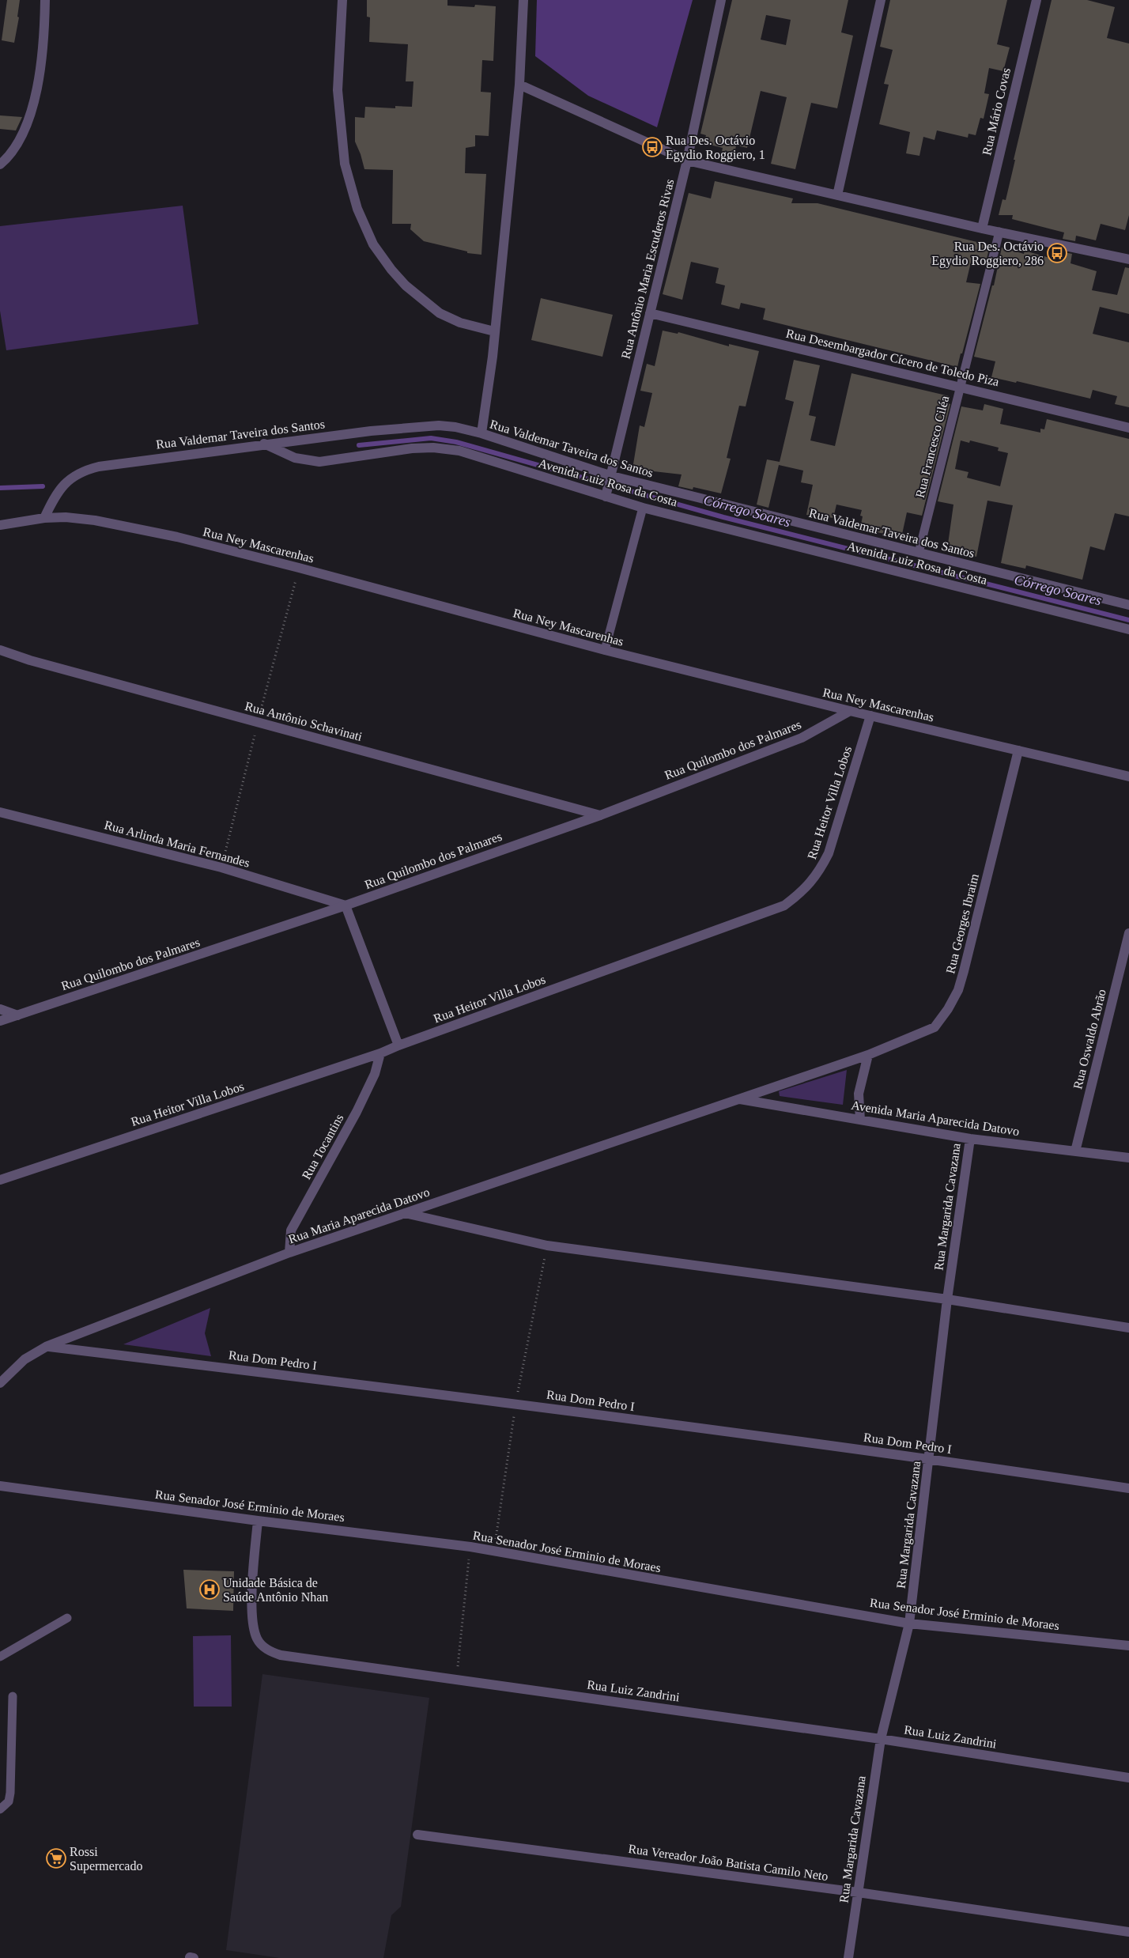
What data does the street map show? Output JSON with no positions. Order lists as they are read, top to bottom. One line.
{"streets":{"street":["Rua Mário Covas","Rua Antônio Maria Escuderos Rivas","Rua Desembargador Cícero de Toledo Piza","Rua Valdemar Taveira dos Santos","Avenida Luiz Rosa da Costa","Rua Ney Mascarenhas","Rua Antônio Schavinati","Rua Quilombo dos Palmares","Rua Heitor Villa Lobos","Rua Arlinda Maria Fernandes","Rua Georges Ibraim","Rua Oswaldo Abrão","Avenida Maria Aparecida Datovo","Rua Tocantins","Rua Margarida Cavazana","Rua Maria Aparecida Datovo","Rua Dom Pedro I","Rua Senador José Erminio de Moraes","Rua Luiz Zandrini","Rua Vereador João Batista Camilo Neto"],"lane":["Rua Francesco Ciléa"]},"crossings":[["Rua Antônio Maria Escuderos Rivas","Rua Desembargador Cícero de Toledo Piza"],["Rua Antônio Maria Escuderos Rivas","Rua Valdemar Taveira dos Santos"],["Rua Antônio Maria Escuderos Rivas","Avenida Luiz Rosa da Costa"],["Rua Desembargador Cícero de Toledo Piza","Rua Francesco Ciléa"],["Rua Valdemar Taveira dos Santos","Rua Francesco Ciléa"],["Rua Valdemar Taveira dos Santos","Avenida Luiz Rosa da Costa"],["Rua Valdemar Taveira dos Santos","Rua Ney Mascarenhas"],["Rua Ney Mascarenhas","Rua Quilombo dos Palmares"],["Rua Ney Mascarenhas","Rua Heitor Villa Lobos"],["Rua Ney Mascarenhas","Rua Georges Ibraim"],["Rua Antônio Schavinati","Rua Quilombo dos Palmares"],["Rua Quilombo dos Palmares","Rua Arlinda Maria Fernandes"],["Rua Heitor Villa Lobos","Rua Tocantins"],["Rua Georges Ibraim","Avenida Maria Aparecida Datovo"],["Rua Georges Ibraim","Rua Maria Aparecida Datovo"],["Rua Oswaldo Abrão","Avenida Maria Aparecida Datovo"],["Avenida Maria Aparecida Datovo","Rua Margarida Cavazana"],["Avenida Maria Aparecida Datovo","Rua Maria Aparecida Datovo"],["Rua Tocantins","Rua Maria Aparecida Datovo"],["Rua Margarida Cavazana","Rua Dom Pedro I"],["Rua Margarida Cavazana","Rua Senador José Erminio de Moraes"],["Rua Margarida Cavazana","Rua Luiz Zandrini"],["Rua Margarida Cavazana","Rua Vereador João Batista Camilo Neto"],["Rua Maria Aparecida Datovo","Rua Dom Pedro I"],["Rua Senador José Erminio de Moraes","Rua Luiz Zandrini"]],"water":["Córrego Soares"],"places":{"bus stop":["Rua Des. Octávio Egydio Roggiero, 1","Rua Des. Octávio Egydio Roggiero, 286"],"hospital":["Unidade Básica de Saúde Antônio Nhan"],"supermarket":["Rossi Supermercado"]}}
